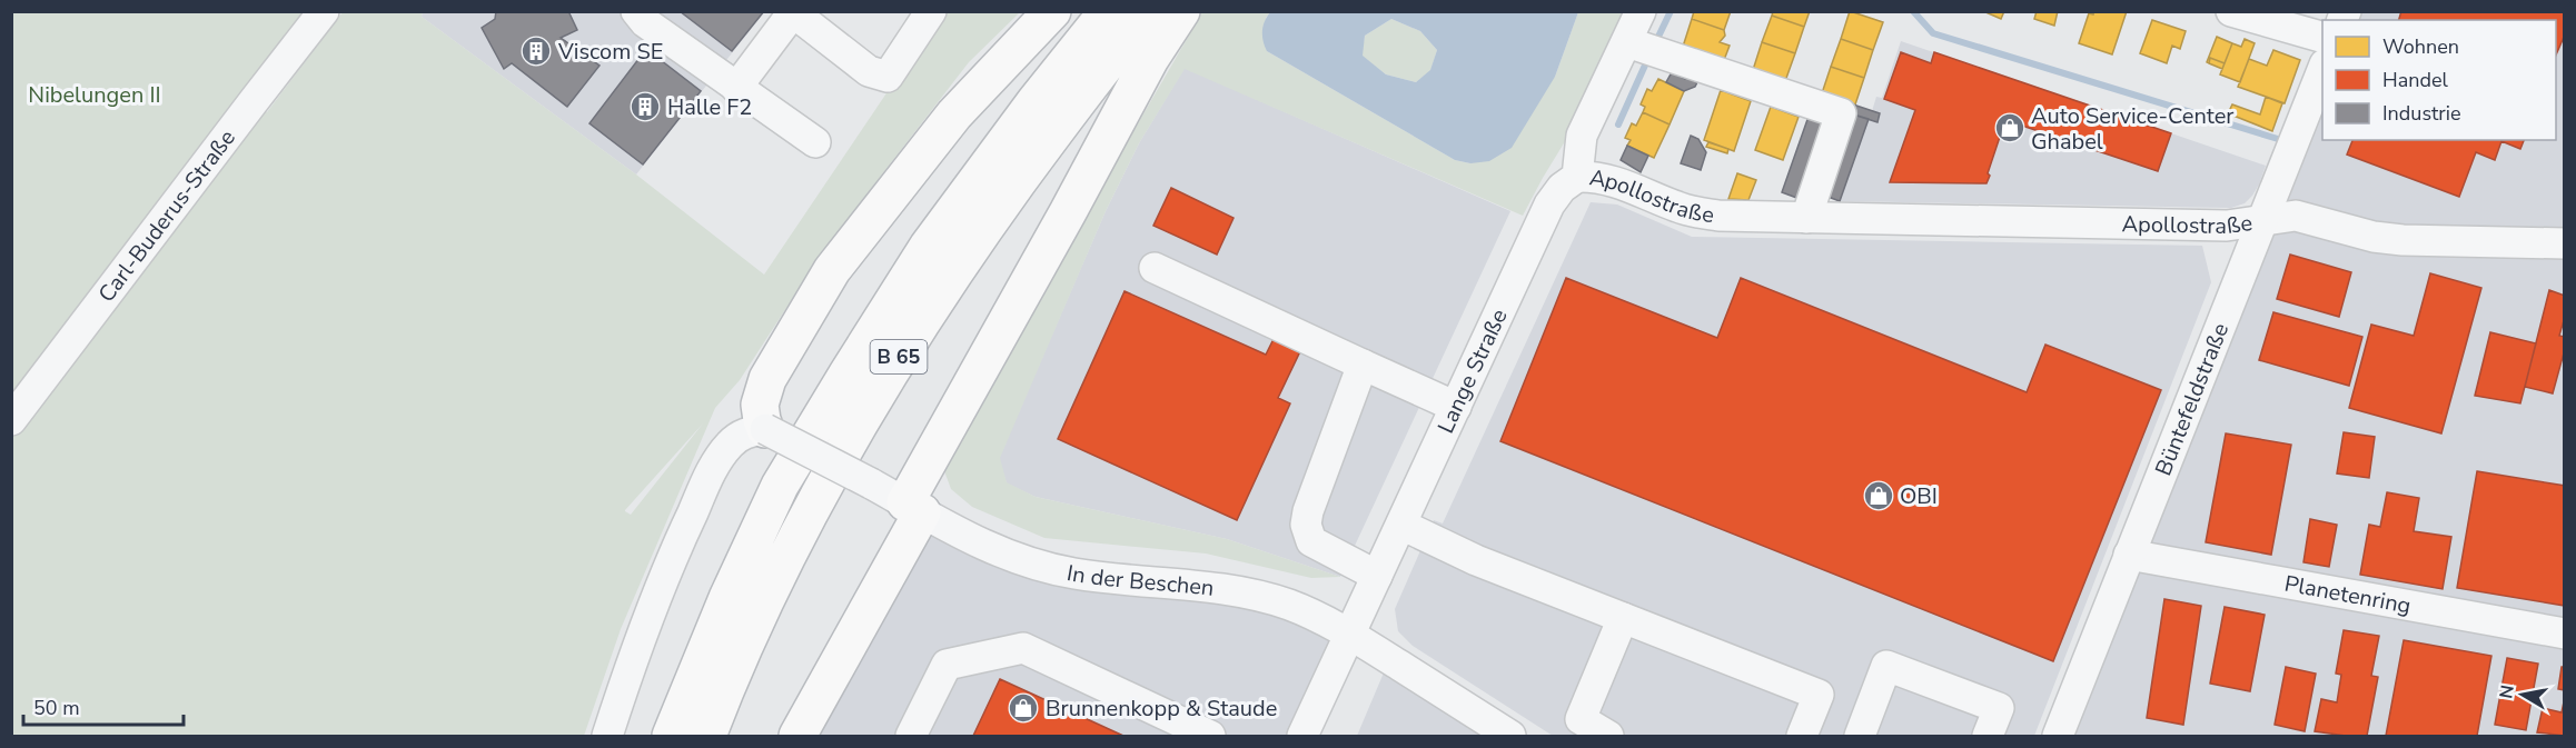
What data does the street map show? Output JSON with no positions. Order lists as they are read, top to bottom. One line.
{"streets":{"highway":["B 65"],"street":["Apollostraße","Carl-Buderus-Straße","Lange Straße","Büntefeldstraße","In der Beschen","Planetenring"]},"crossings":[["Apollostraße","Lange Straße"],["Apollostraße","Büntefeldstraße"],["Lange Straße","In der Beschen"],["Büntefeldstraße","Planetenring"]],"parks":["Nibelungen II"],"places":{"building":["Viscom SE","Halle F2"],"shop":["Auto Service-Center Ghabel","OBI","Brunnenkopp & Staude"]},"legend":["Wohnen","Handel","Industrie"],"scale_bar":"50 m","north":"left"}
